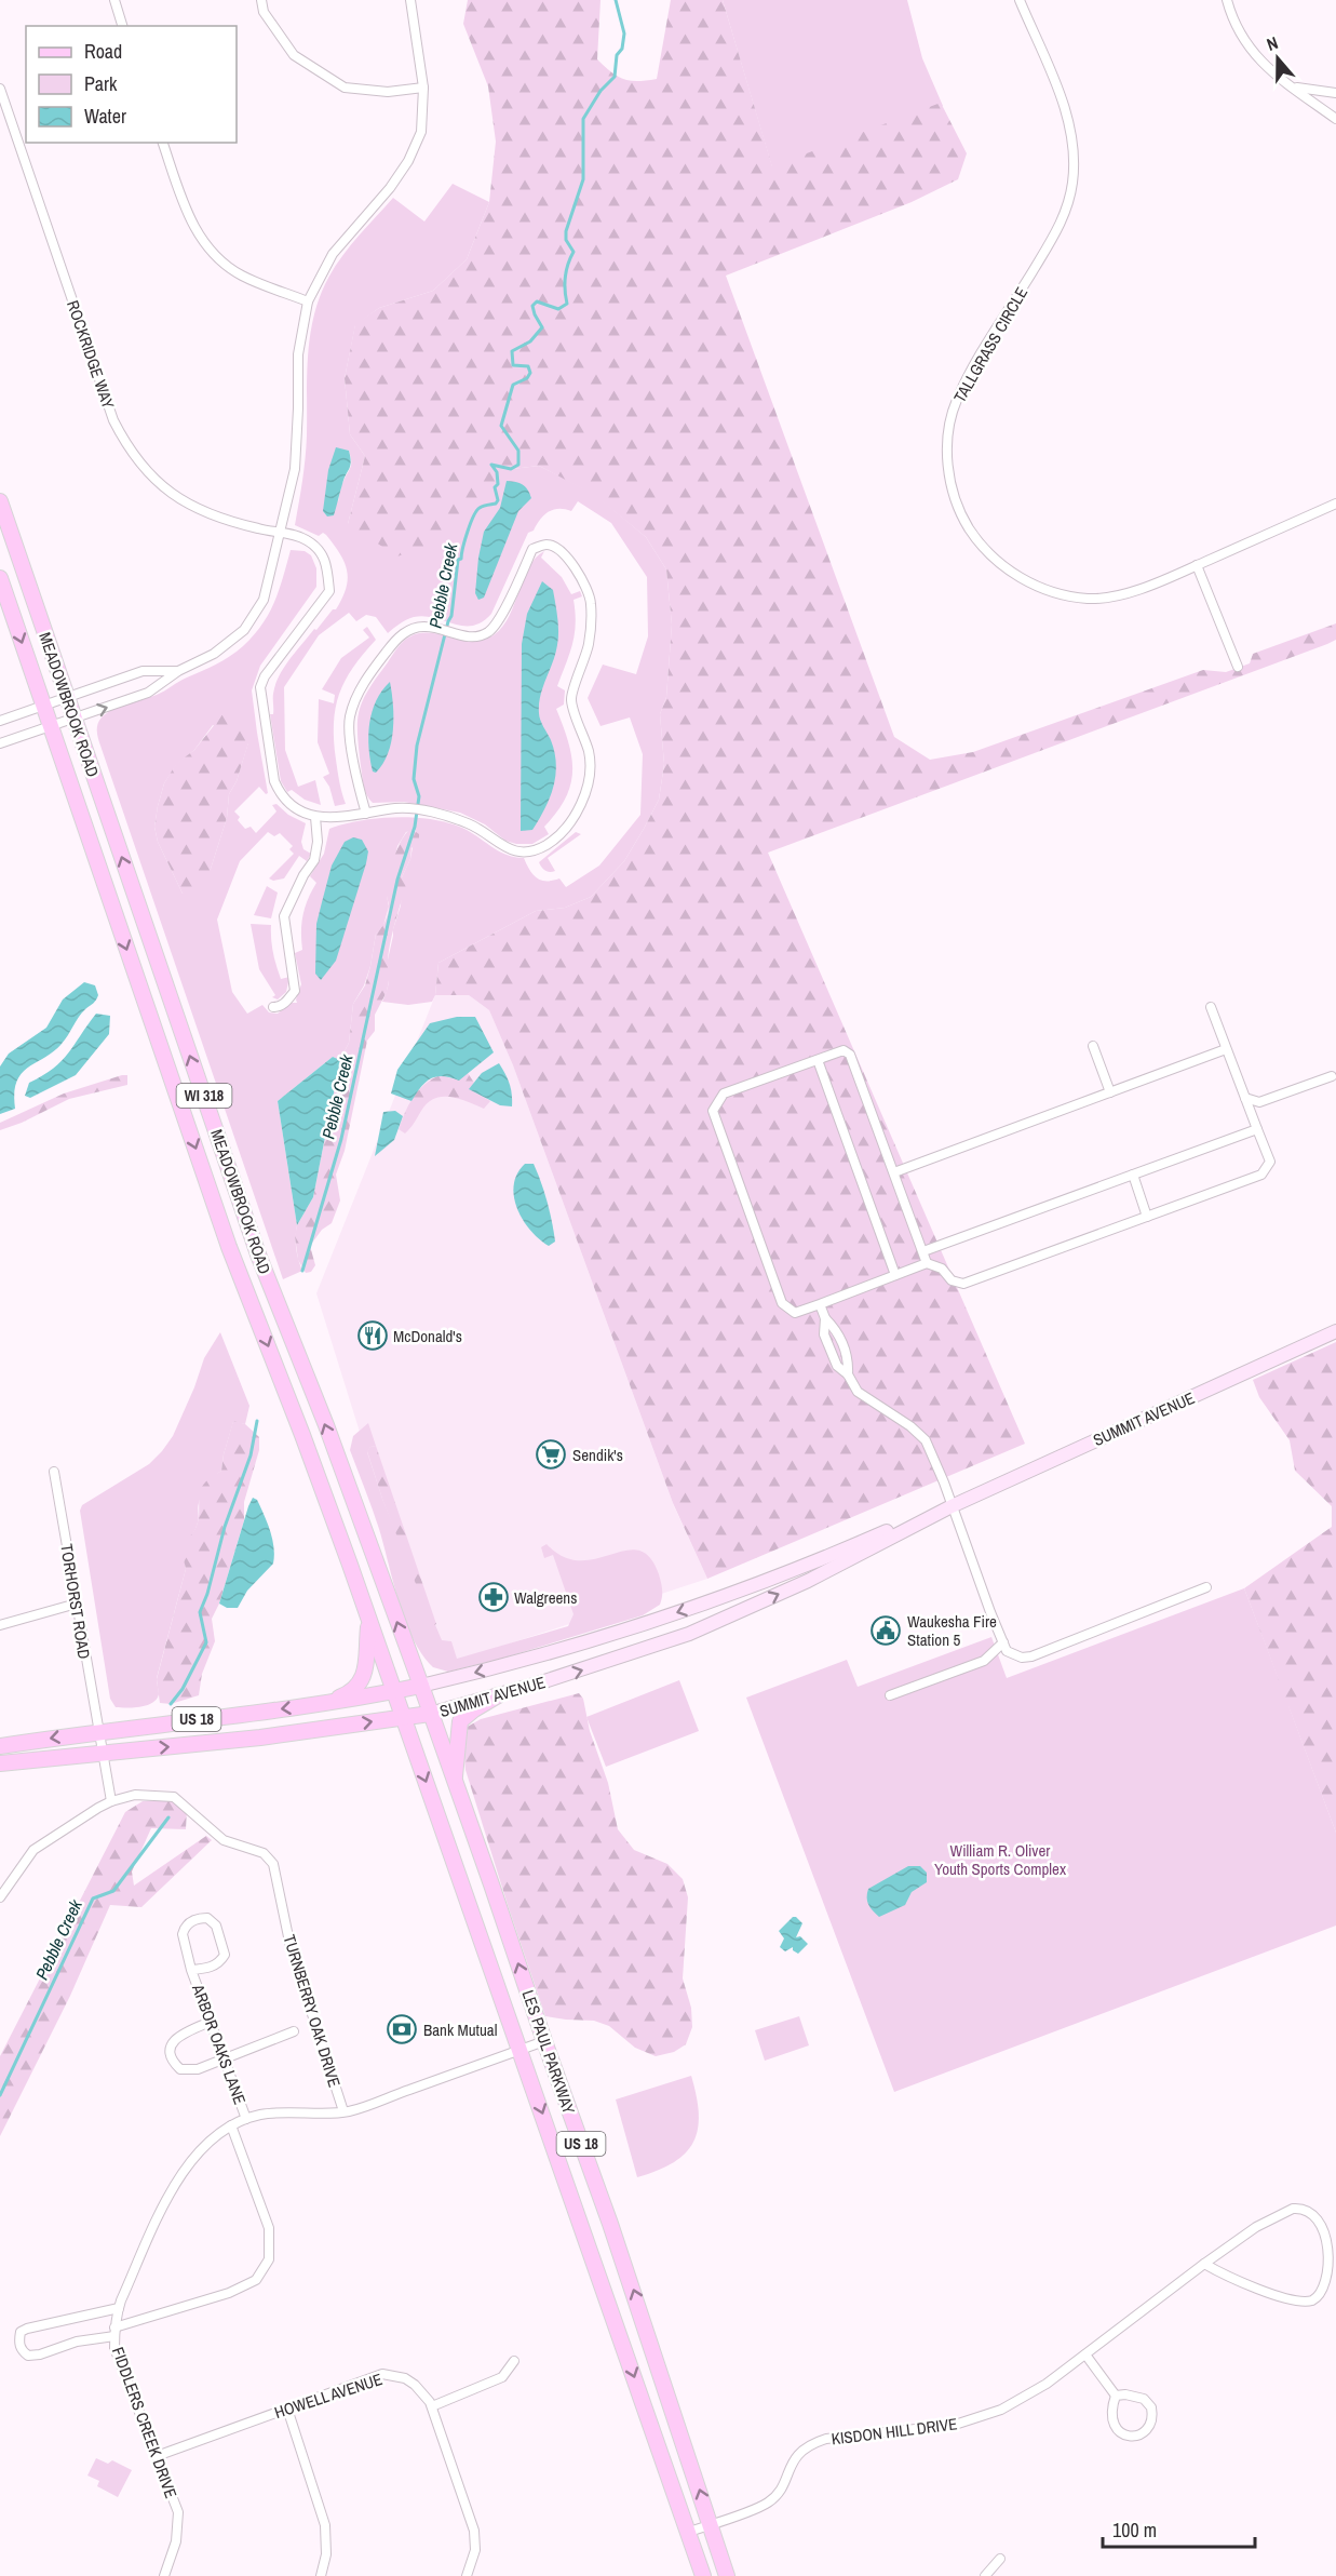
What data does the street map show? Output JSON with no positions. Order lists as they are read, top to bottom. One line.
{"streets":{"main road":["MEADOWBROOK ROAD","WI 318","SUMMIT AVENUE","US 18","LES PAUL PARKWAY"],"street":["TALLGRASS CIRCLE","ROCKRIDGE WAY","TORHORST ROAD","TURNBERRY OAK DRIVE","ARBOR OAKS LANE","HOWELL AVENUE","FIDDLERS CREEK DRIVE","KISDON HILL DRIVE"]},"crossings":[["MEADOWBROOK ROAD","SUMMIT AVENUE"],["MEADOWBROOK ROAD","LES PAUL PARKWAY"],["SUMMIT AVENUE","TORHORST ROAD"],["SUMMIT AVENUE","LES PAUL PARKWAY"],["TURNBERRY OAK DRIVE","FIDDLERS CREEK DRIVE"],["ARBOR OAKS LANE","FIDDLERS CREEK DRIVE"],["LES PAUL PARKWAY","FIDDLERS CREEK DRIVE"],["LES PAUL PARKWAY","KISDON HILL DRIVE"],["HOWELL AVENUE","FIDDLERS CREEK DRIVE"]],"water":["Pebble Creek"],"parks":["William R. Oliver Youth Sports Complex"],"places":{"restaurant":["McDonald's"],"supermarket":["Sendik's"],"pharmacy":["Walgreens"],"public building":["Waukesha Fire Station 5"],"bank":["Bank Mutual"]},"legend":["Road","Park","Water"],"scale_bar":"100 m","north":"top"}
